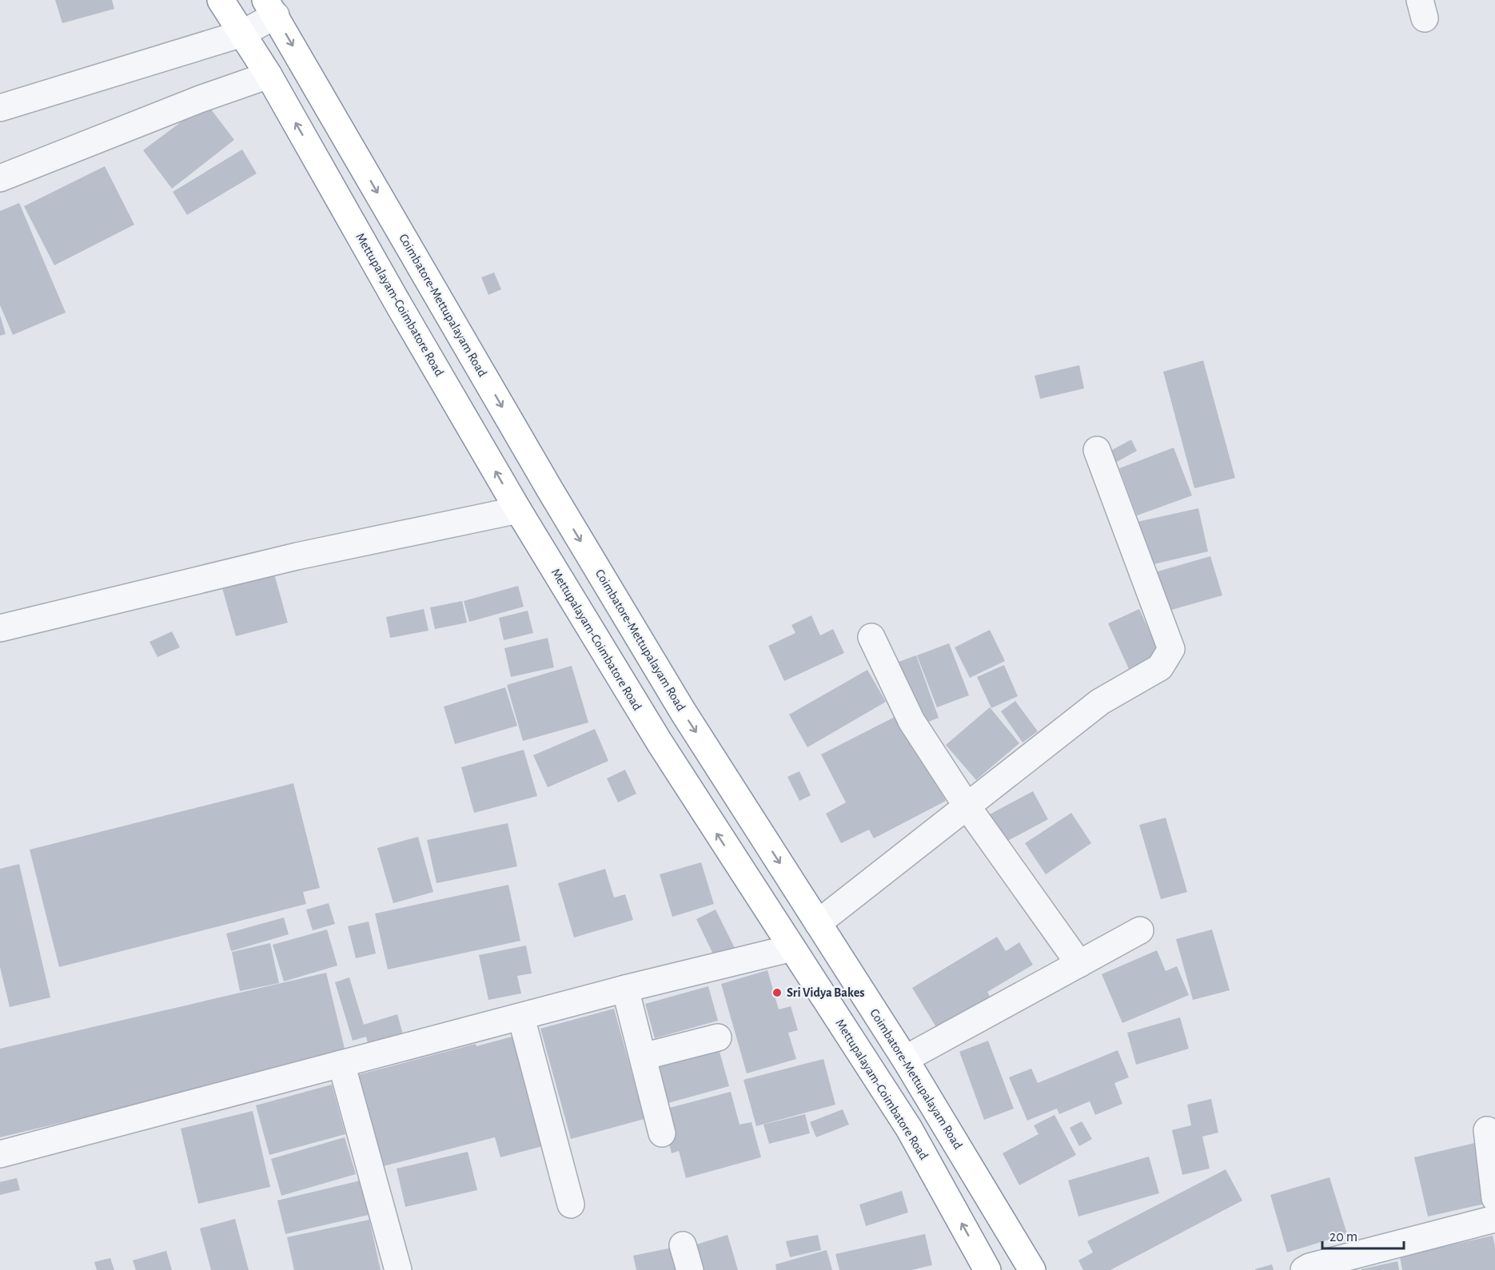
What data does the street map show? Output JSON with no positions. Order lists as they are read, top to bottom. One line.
{"streets":{"highway":["Mettupalayam-Coimbatore Road","Coimbatore-Mettupalayam Road"]},"one_way":["Mettupalayam-Coimbatore Road","Coimbatore-Mettupalayam Road"],"places":["Sri Vidya Bakes"],"scale_bar":"20 m"}
